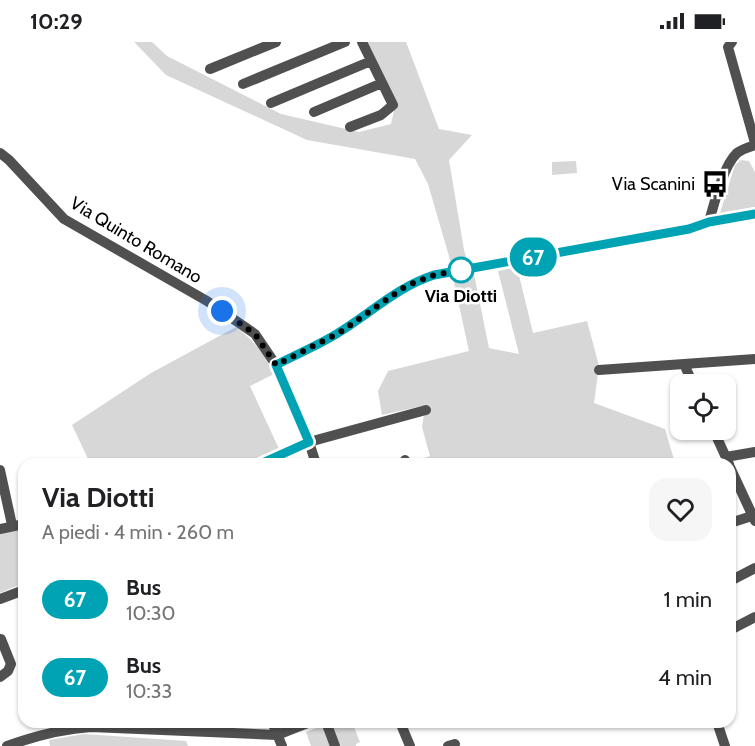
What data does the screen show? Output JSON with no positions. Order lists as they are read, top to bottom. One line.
{"streets":{"street":["Via Quinto Romano"]},"places":{"bus stop":["Via Scanini"],"other":["Via Diotti"]},"lines":["bus line 67"],"page":{"status":"10:29","on_map":"67","heading":["Via Diotti","A piedi · 4 min · 260 m"],"list":[{"mark":"67","name":"Bus","note":"10:30","value":"1 min"},{"mark":"67","name":"Bus","note":"10:33","value":"4 min"}]}}
